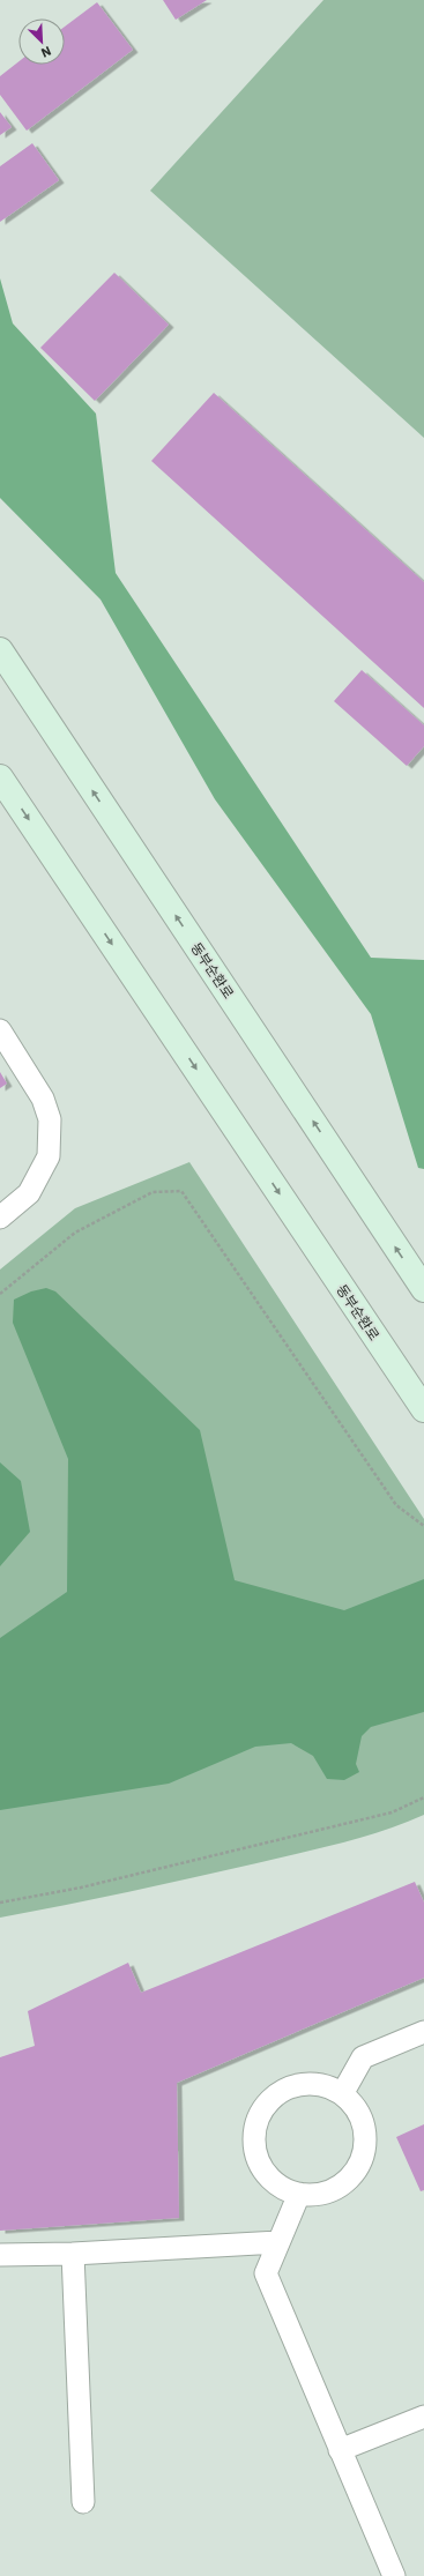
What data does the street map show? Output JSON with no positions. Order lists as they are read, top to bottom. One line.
{"streets":{"street":["동부순환로"]},"north":"bottom right"}
